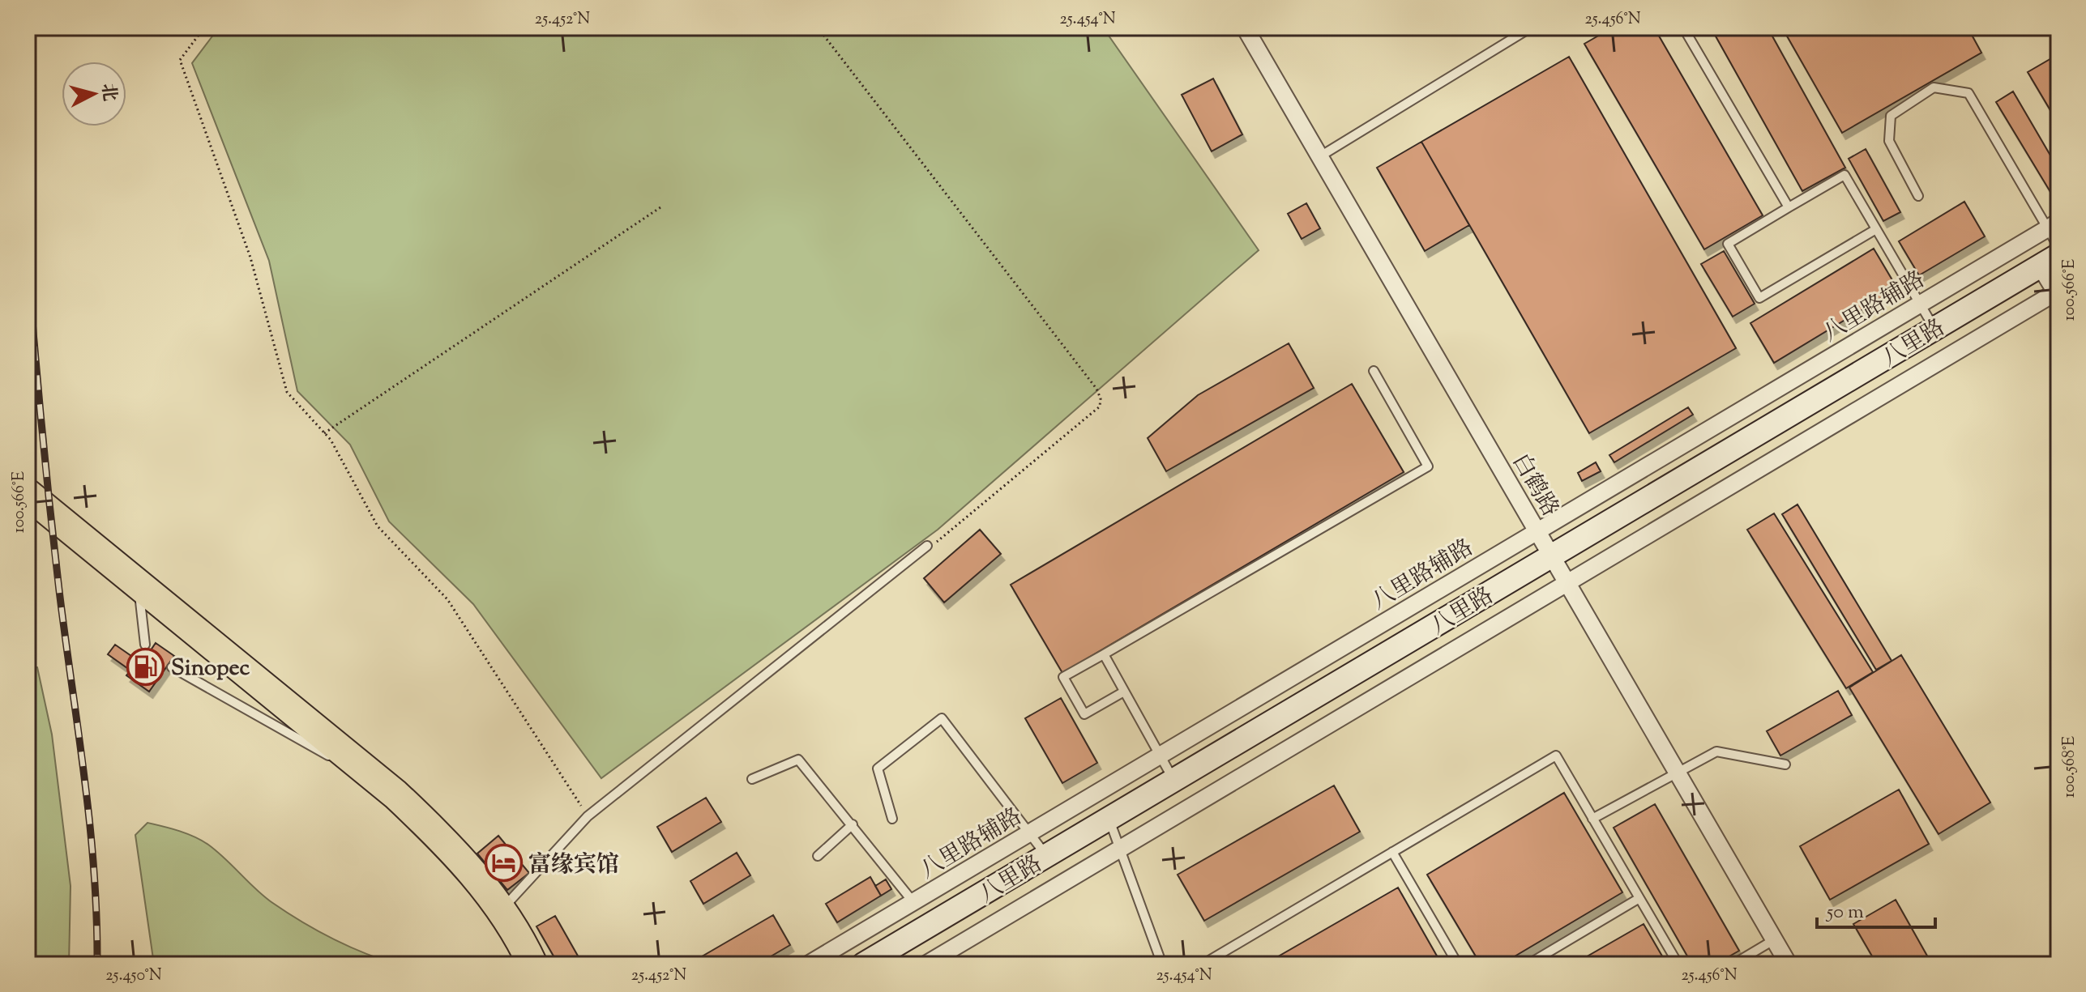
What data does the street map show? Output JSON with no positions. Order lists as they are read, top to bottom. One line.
{"streets":{"main road":["八里路"],"street":["八里路辅路","白鹤路"]},"crossings":[["八里路辅路","白鹤路"],["八里路","白鹤路"]],"places":{"fuel station":["Sinopec"],"hotel":["富缘宾馆"]},"scale_bar":"50 m","north":"right","coordinates":["25.452°N","25.454°N","25.456°N","100.566°E","100.568°E","25.450°N"]}
